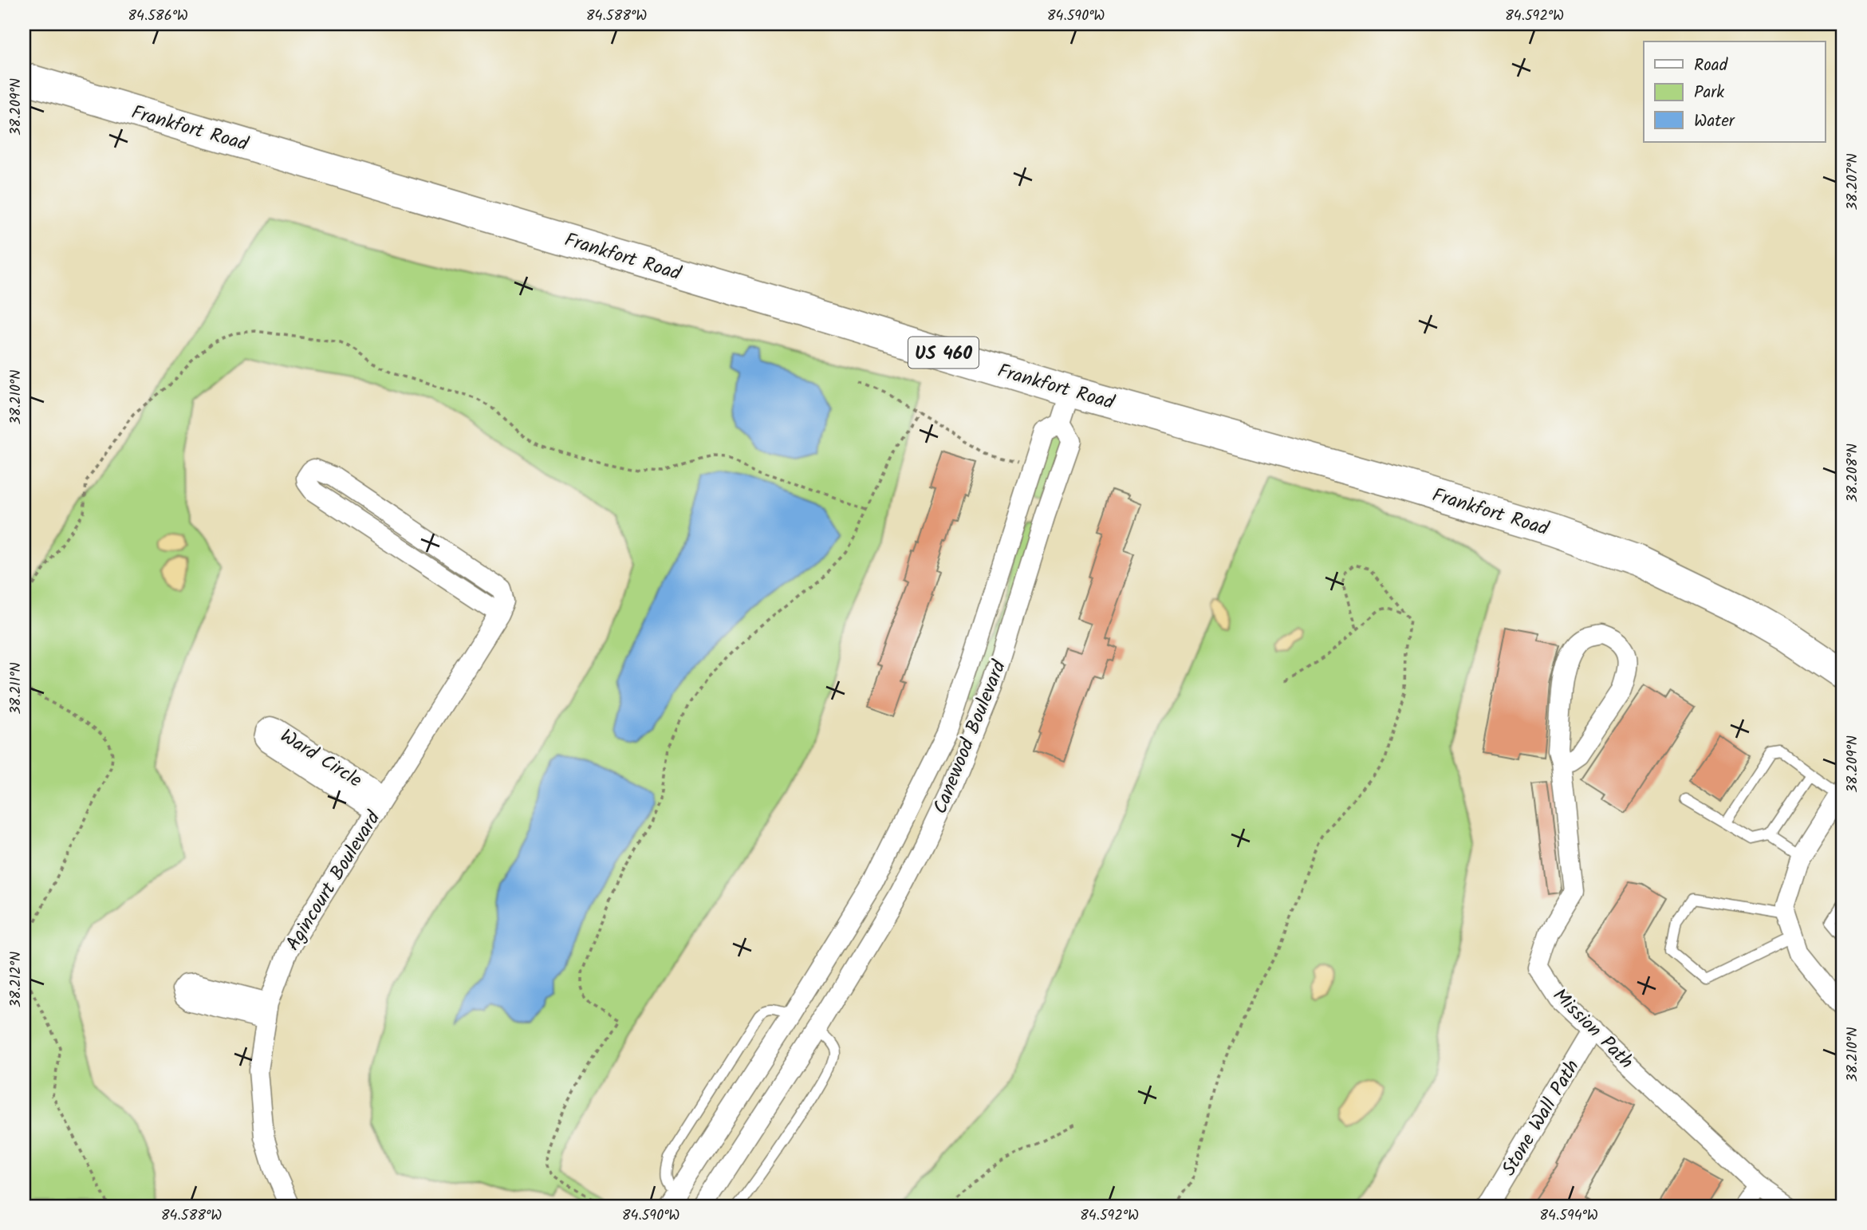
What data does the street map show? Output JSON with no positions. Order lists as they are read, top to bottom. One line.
{"streets":{"main road":["Frankfort Road","US 460"],"street":["Canewood Boulevard","Ward Circle","Agincourt Boulevard","Mission Path","Stone Wall Path"]},"crossings":[["Ward Circle","Agincourt Boulevard"],["Mission Path","Stone Wall Path"]],"legend":["Road","Park","Water"],"coordinates":["84.586°W","84.588°W","84.590°W","84.592°W","38.209°N","38.207°N","38.210°N","38.208°N","38.211°N","38.212°N","84.594°W"]}
